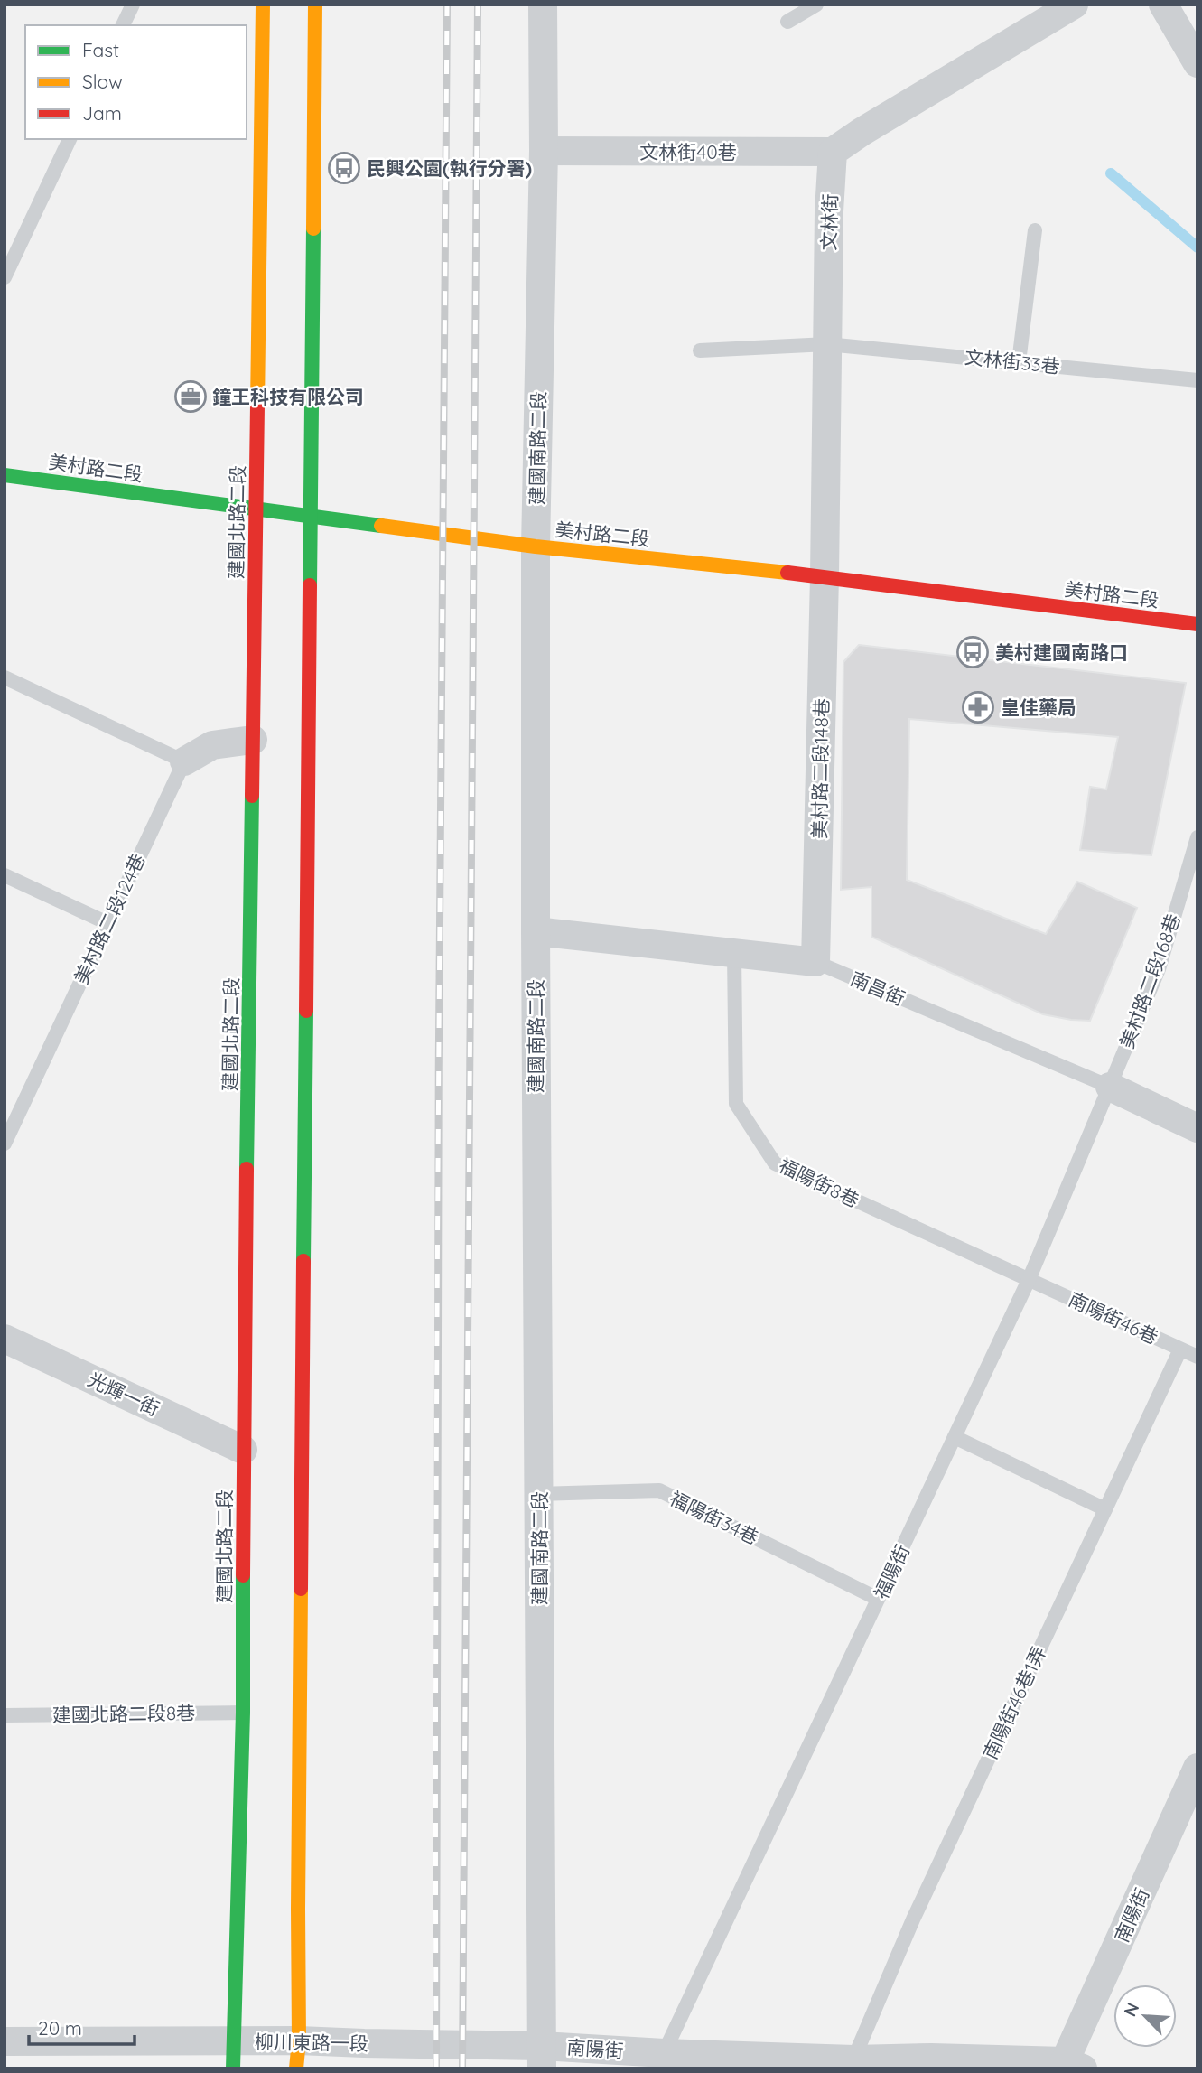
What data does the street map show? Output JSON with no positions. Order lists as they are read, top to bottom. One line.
{"streets":{"street":["文林街40巷","文林街","建國南路二段","美村路二段","建國北路二段","美村路二段148巷","南昌街","光輝一街","南陽街","柳川東路一段"],"lane":["文林街33巷","美村路二段124巷","美村路二段168巷","福陽街8巷","南陽街46巷","福陽街34巷","福陽街","南陽街46巷1弄","建國北路二段8巷"]},"crossings":[["文林街40巷","文林街"],["文林街40巷","建國南路二段"],["文林街","文林街33巷"],["文林街","美村路二段"],["文林街","美村路二段148巷"],["建國南路二段","美村路二段"],["建國南路二段","南昌街"],["建國南路二段","福陽街34巷"],["建國南路二段","南陽街"],["建國南路二段","柳川東路一段"],["美村路二段","建國北路二段"],["美村路二段","美村路二段148巷"],["建國北路二段","光輝一街"],["建國北路二段","建國北路二段8巷"],["建國北路二段","柳川東路一段"],["美村路二段148巷","南昌街"],["美村路二段168巷","南昌街"],["美村路二段168巷","福陽街"],["南昌街","福陽街8巷"],["南昌街","福陽街"],["福陽街8巷","南陽街46巷"],["福陽街8巷","福陽街"],["南陽街46巷","福陽街"],["南陽街46巷","南陽街46巷1弄"],["福陽街34巷","福陽街"],["福陽街","南陽街"],["南陽街46巷1弄","南陽街"],["南陽街","柳川東路一段"]],"places":{"bus stop":["民興公園(執行分署)","美村建國南路口"],"office":["鐘王科技有限公司"],"pharmacy":["皇佳藥局"]},"legend":["Fast","Slow","Jam"],"scale_bar":"20 m","north":"top left"}
